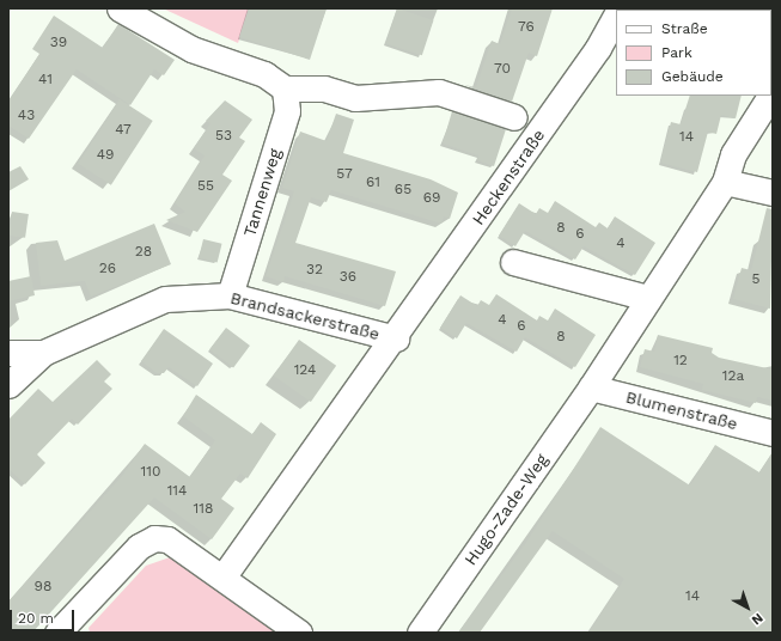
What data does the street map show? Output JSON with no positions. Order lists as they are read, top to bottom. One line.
{"streets":{"street":["Heckenstraße","Tannenweg","Brandsackerstraße","Blumenstraße","Hugo-Zade-Weg"]},"crossings":[["Heckenstraße","Brandsackerstraße"],["Tannenweg","Brandsackerstraße"],["Blumenstraße","Hugo-Zade-Weg"]],"house_numbers":["76","39","70","41","43","47","53","14","49","57","61","55","65","69","8","6","4","28","26","32","36","5","4","6","8","12","124","12a","110","114","118","98","14"],"legend":["Straße","Park","Gebäude"],"scale_bar":"20 m","north":"bottom right"}
